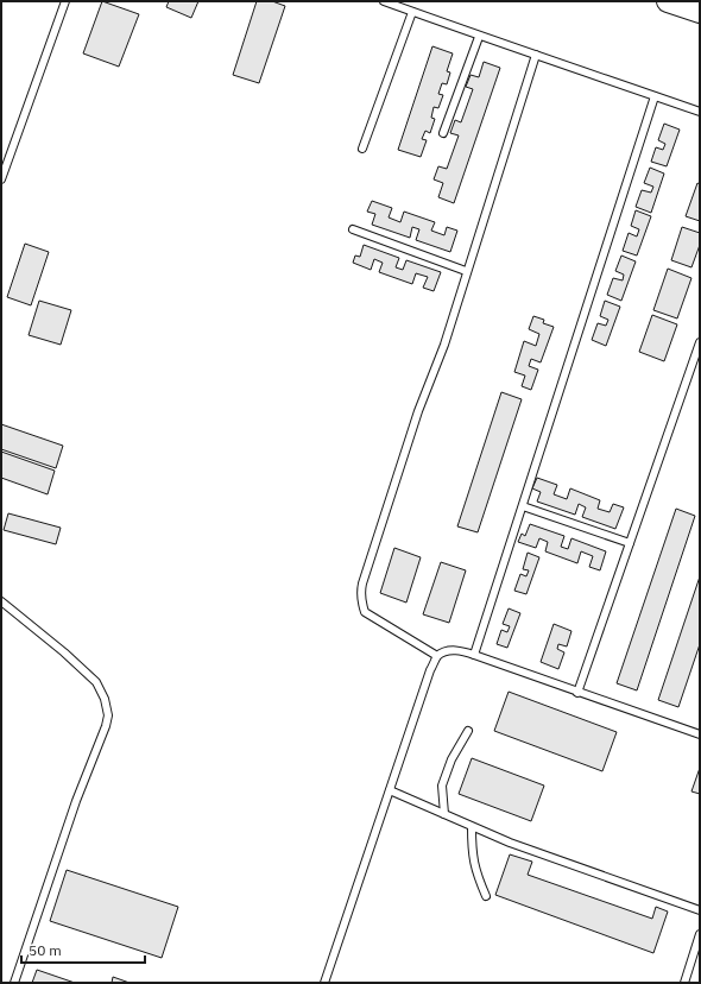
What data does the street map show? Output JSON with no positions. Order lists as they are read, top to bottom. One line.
{"scale_bar":"50 m"}
